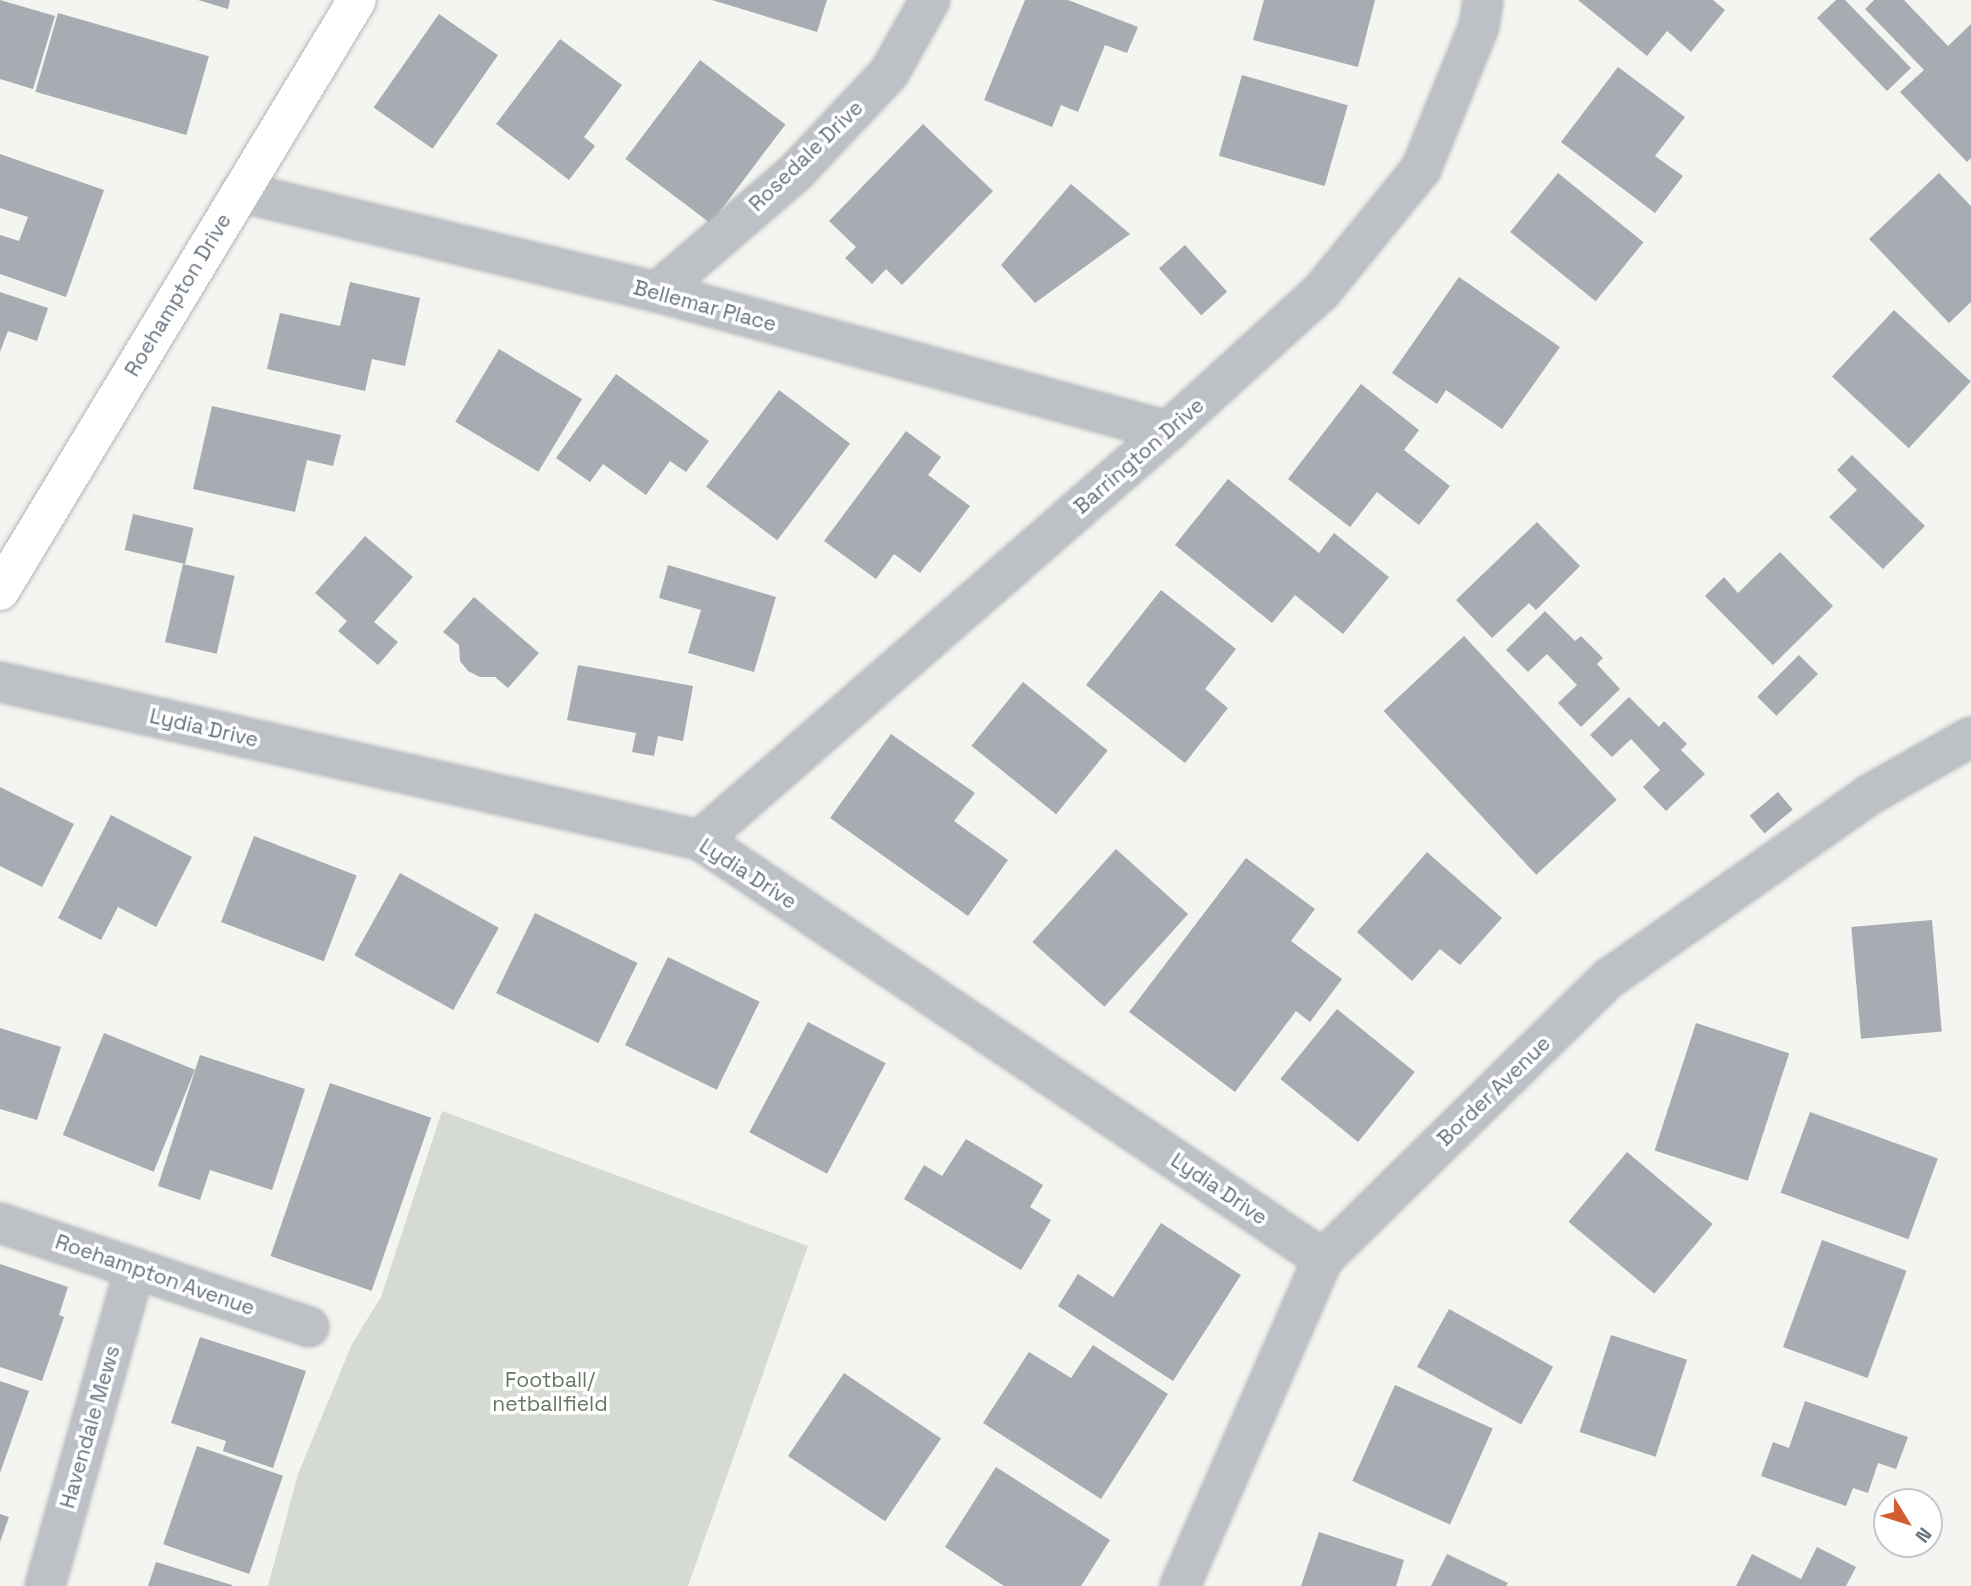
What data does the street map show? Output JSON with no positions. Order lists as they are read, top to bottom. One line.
{"streets":{"street":["Rosedale Drive","Roehampton Drive","Bellemar Place","Barrington Drive","Lydia Drive","Border Avenue","Roehampton Avenue","Havendale Mews"]},"crossings":[["Rosedale Drive","Bellemar Place"],["Roehampton Drive","Bellemar Place"],["Bellemar Place","Barrington Drive"],["Barrington Drive","Lydia Drive"],["Lydia Drive","Border Avenue"],["Roehampton Avenue","Havendale Mews"]],"parks":["Football/ netballfield"],"north":"bottom right"}
